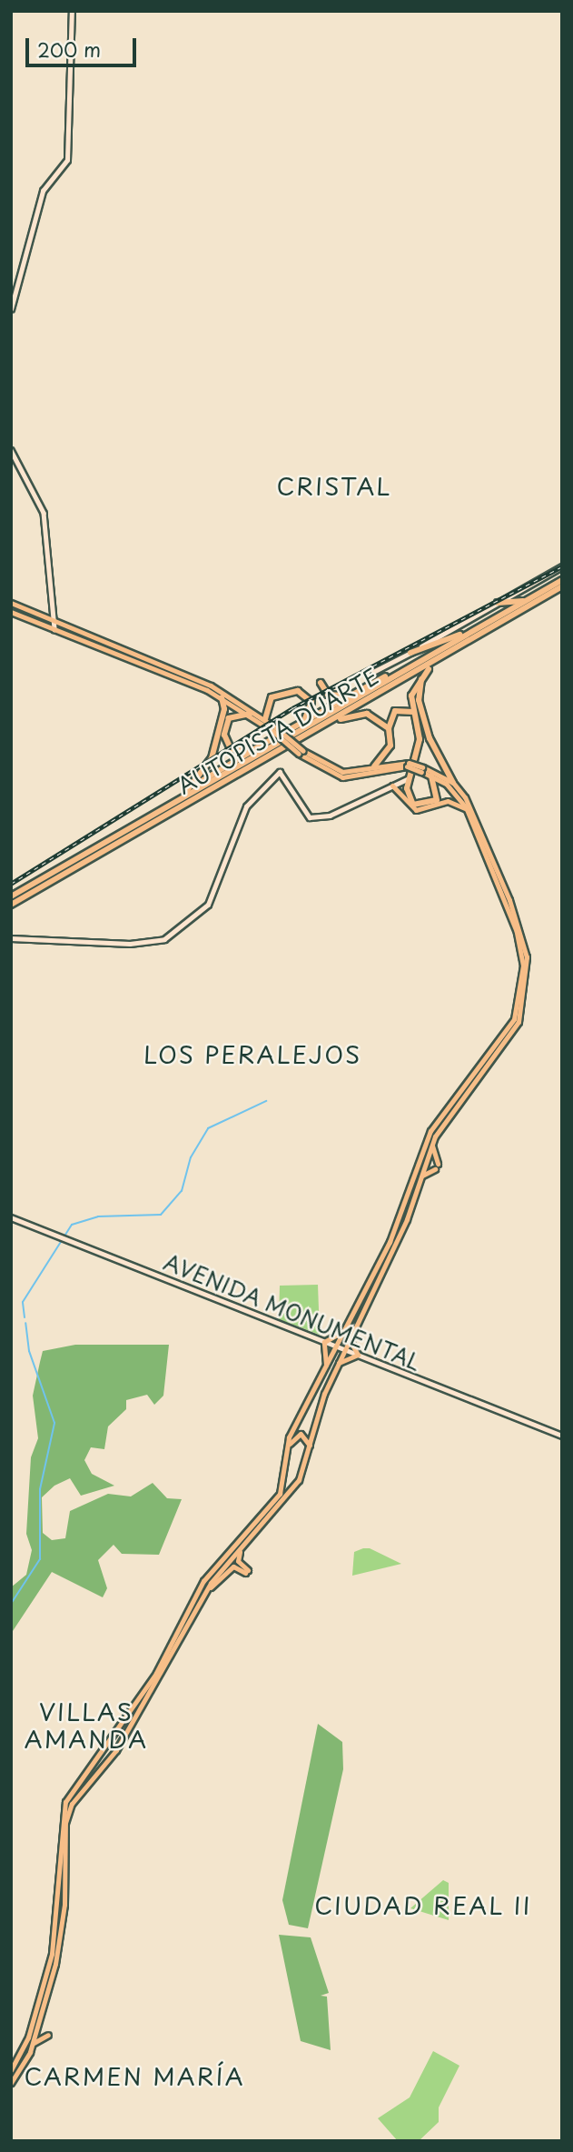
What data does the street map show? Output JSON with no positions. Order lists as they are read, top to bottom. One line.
{"streets":{"highway":["AUTOPISTA DUARTE"],"main road":["AVENIDA MONUMENTAL"]},"districts":["CRISTAL","LOS PERALEJOS","VILLAS AMANDA","CIUDAD REAL II","CARMEN MARÍA"],"scale_bar":"200 m"}
